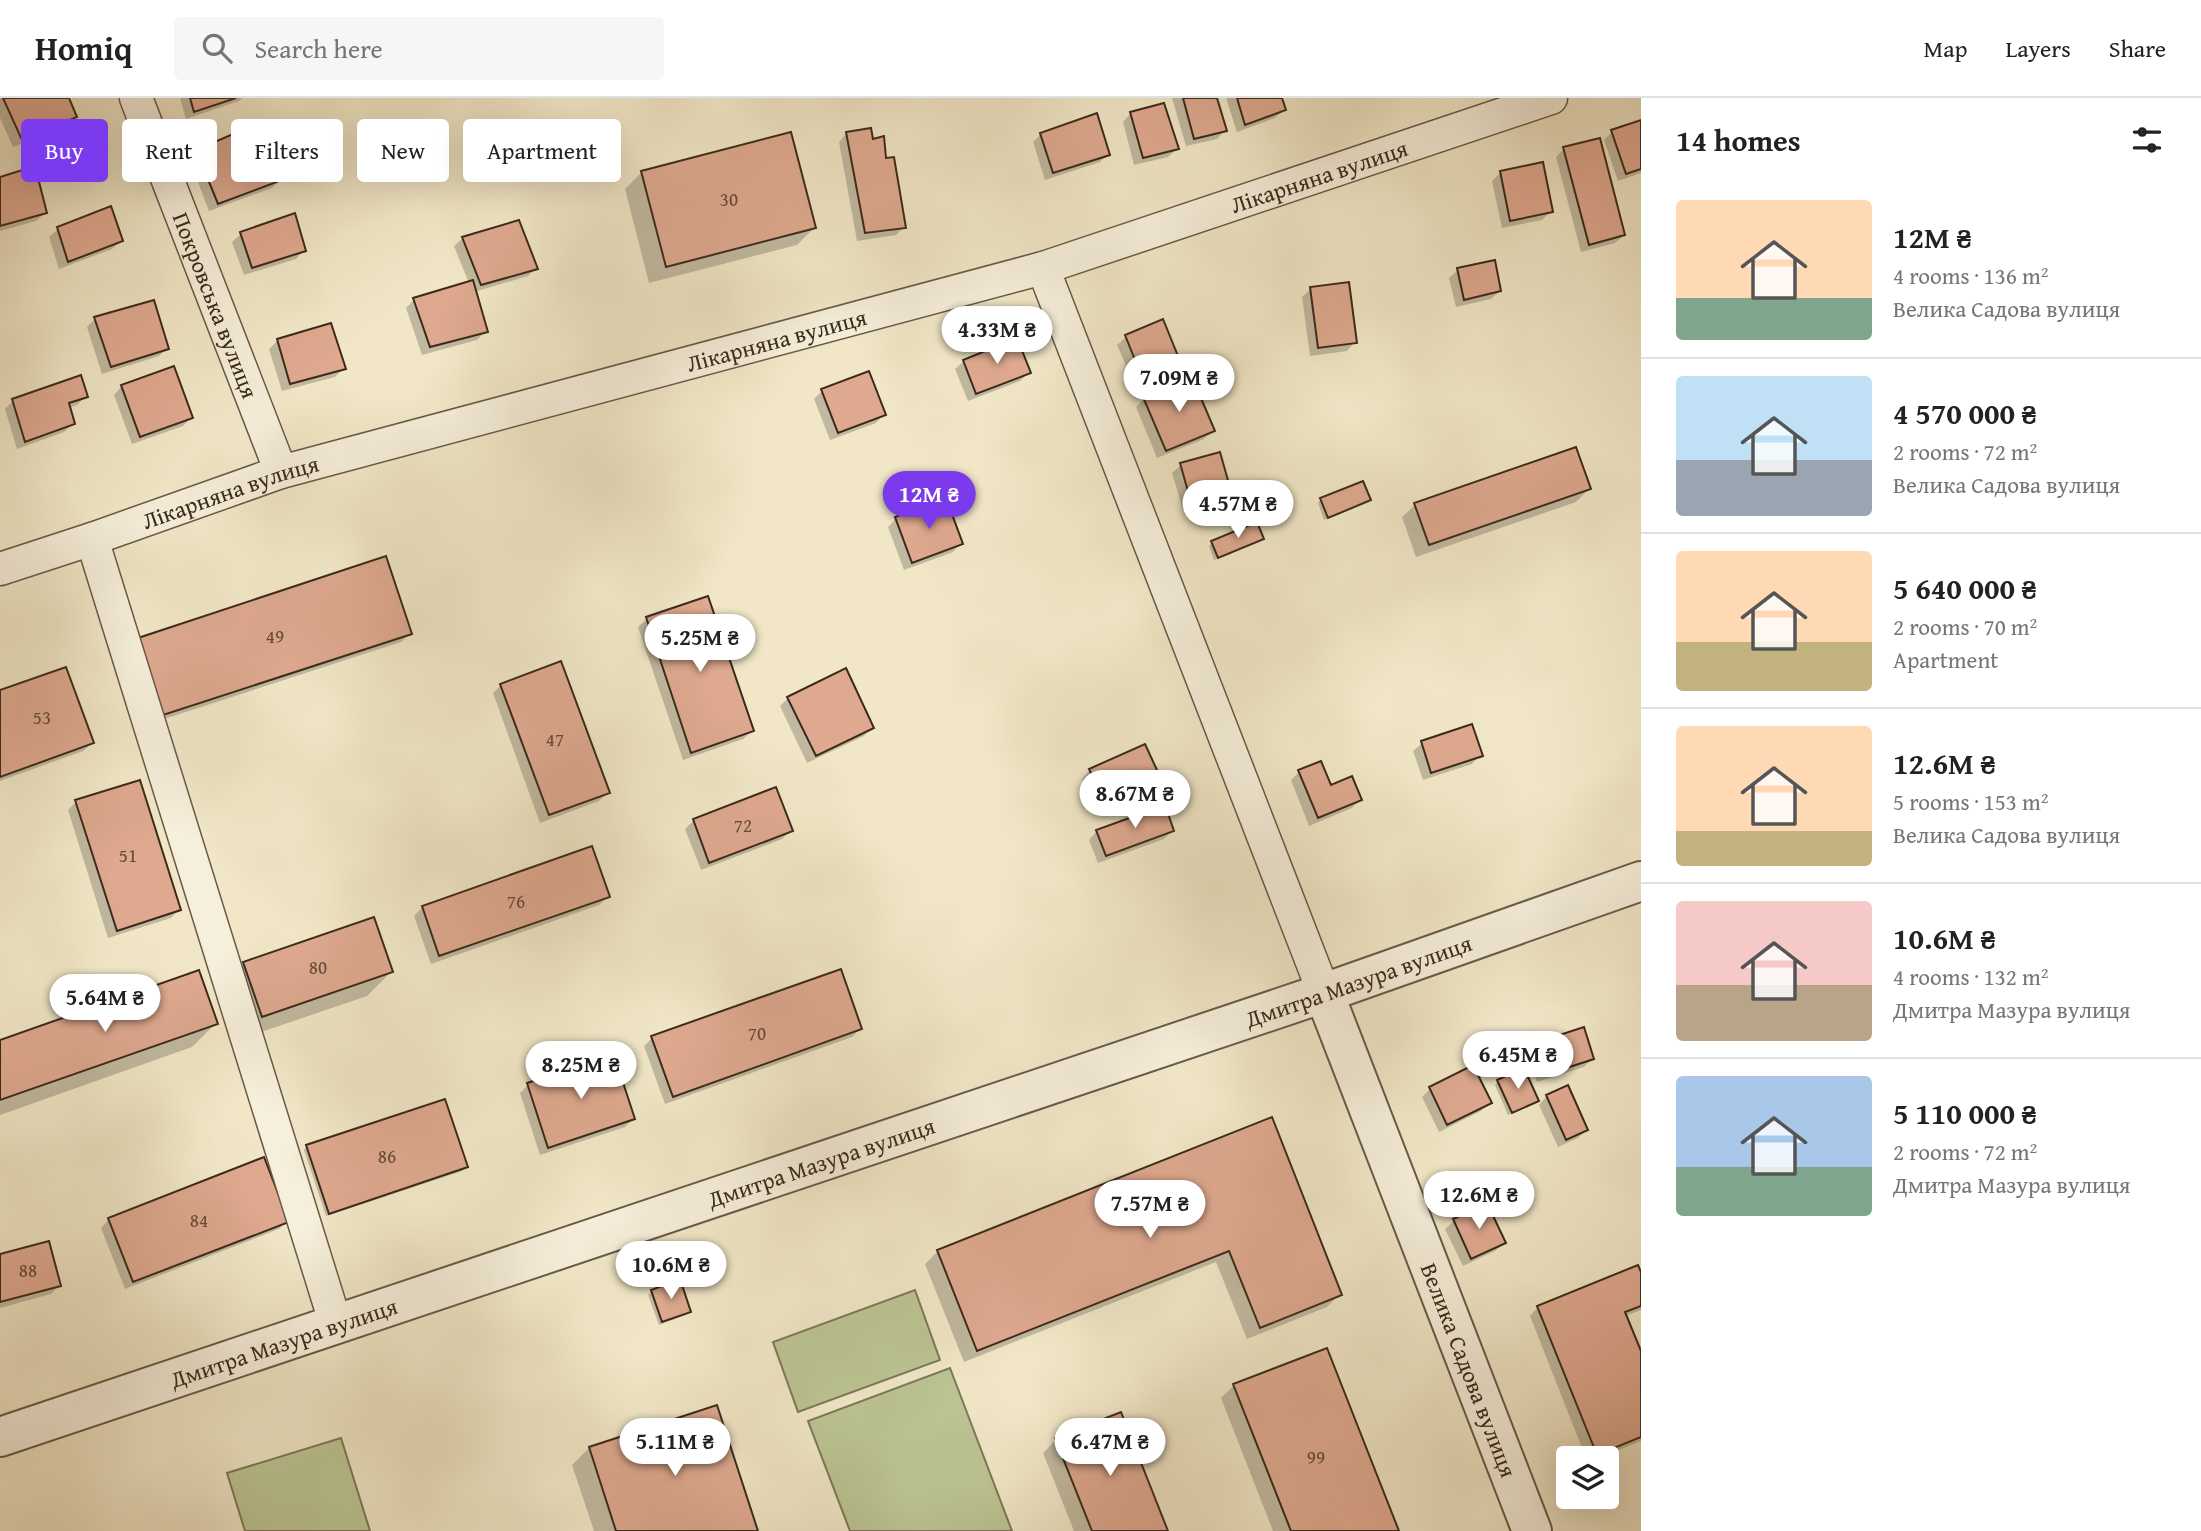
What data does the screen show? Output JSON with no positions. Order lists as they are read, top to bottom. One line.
{"streets":{"street":["Лікарняна вулиця","Покровська вулиця","Дмитра Мазура вулиця","Велика Садова вулиця"]},"crossings":[["Лікарняна вулиця","Покровська вулиця"],["Лікарняна вулиця","Велика Садова вулиця"],["Дмитра Мазура вулиця","Велика Садова вулиця"]],"house_numbers":["30","49","53","47","72","51","76","80","70","86","84","88","99"],"page":{"header":"Homiq","search":"Search here","nav":["Map","Layers","Share"],"heading":"14 homes","chip":["Buy","Rent","Filters","New","Apartment"],"list":[{"name":"12M ₴","note":"4 rooms · 136 m² · Велика Садова вулиця"},{"name":"4 570 000 ₴","note":"2 rooms · 72 m² · Велика Садова вулиця"},{"name":"5 640 000 ₴","note":"2 rooms · 70 m² · Apartment"},{"name":"12.6M ₴","note":"5 rooms · 153 m² · Велика Садова вулиця"},{"name":"10.6M ₴","note":"4 rooms · 132 m² · Дмитра Мазура вулиця"},{"name":"5 110 000 ₴","note":"2 rooms · 72 m² · Дмитра Мазура вулиця"}],"price":["4.33M ₴","7.09M ₴","12M ₴","4.57M ₴","5.25M ₴","8.67M ₴","5.64M ₴","6.45M ₴","8.25M ₴","12.6M ₴","7.57M ₴","10.6M ₴","5.11M ₴","6.47M ₴"]}}
